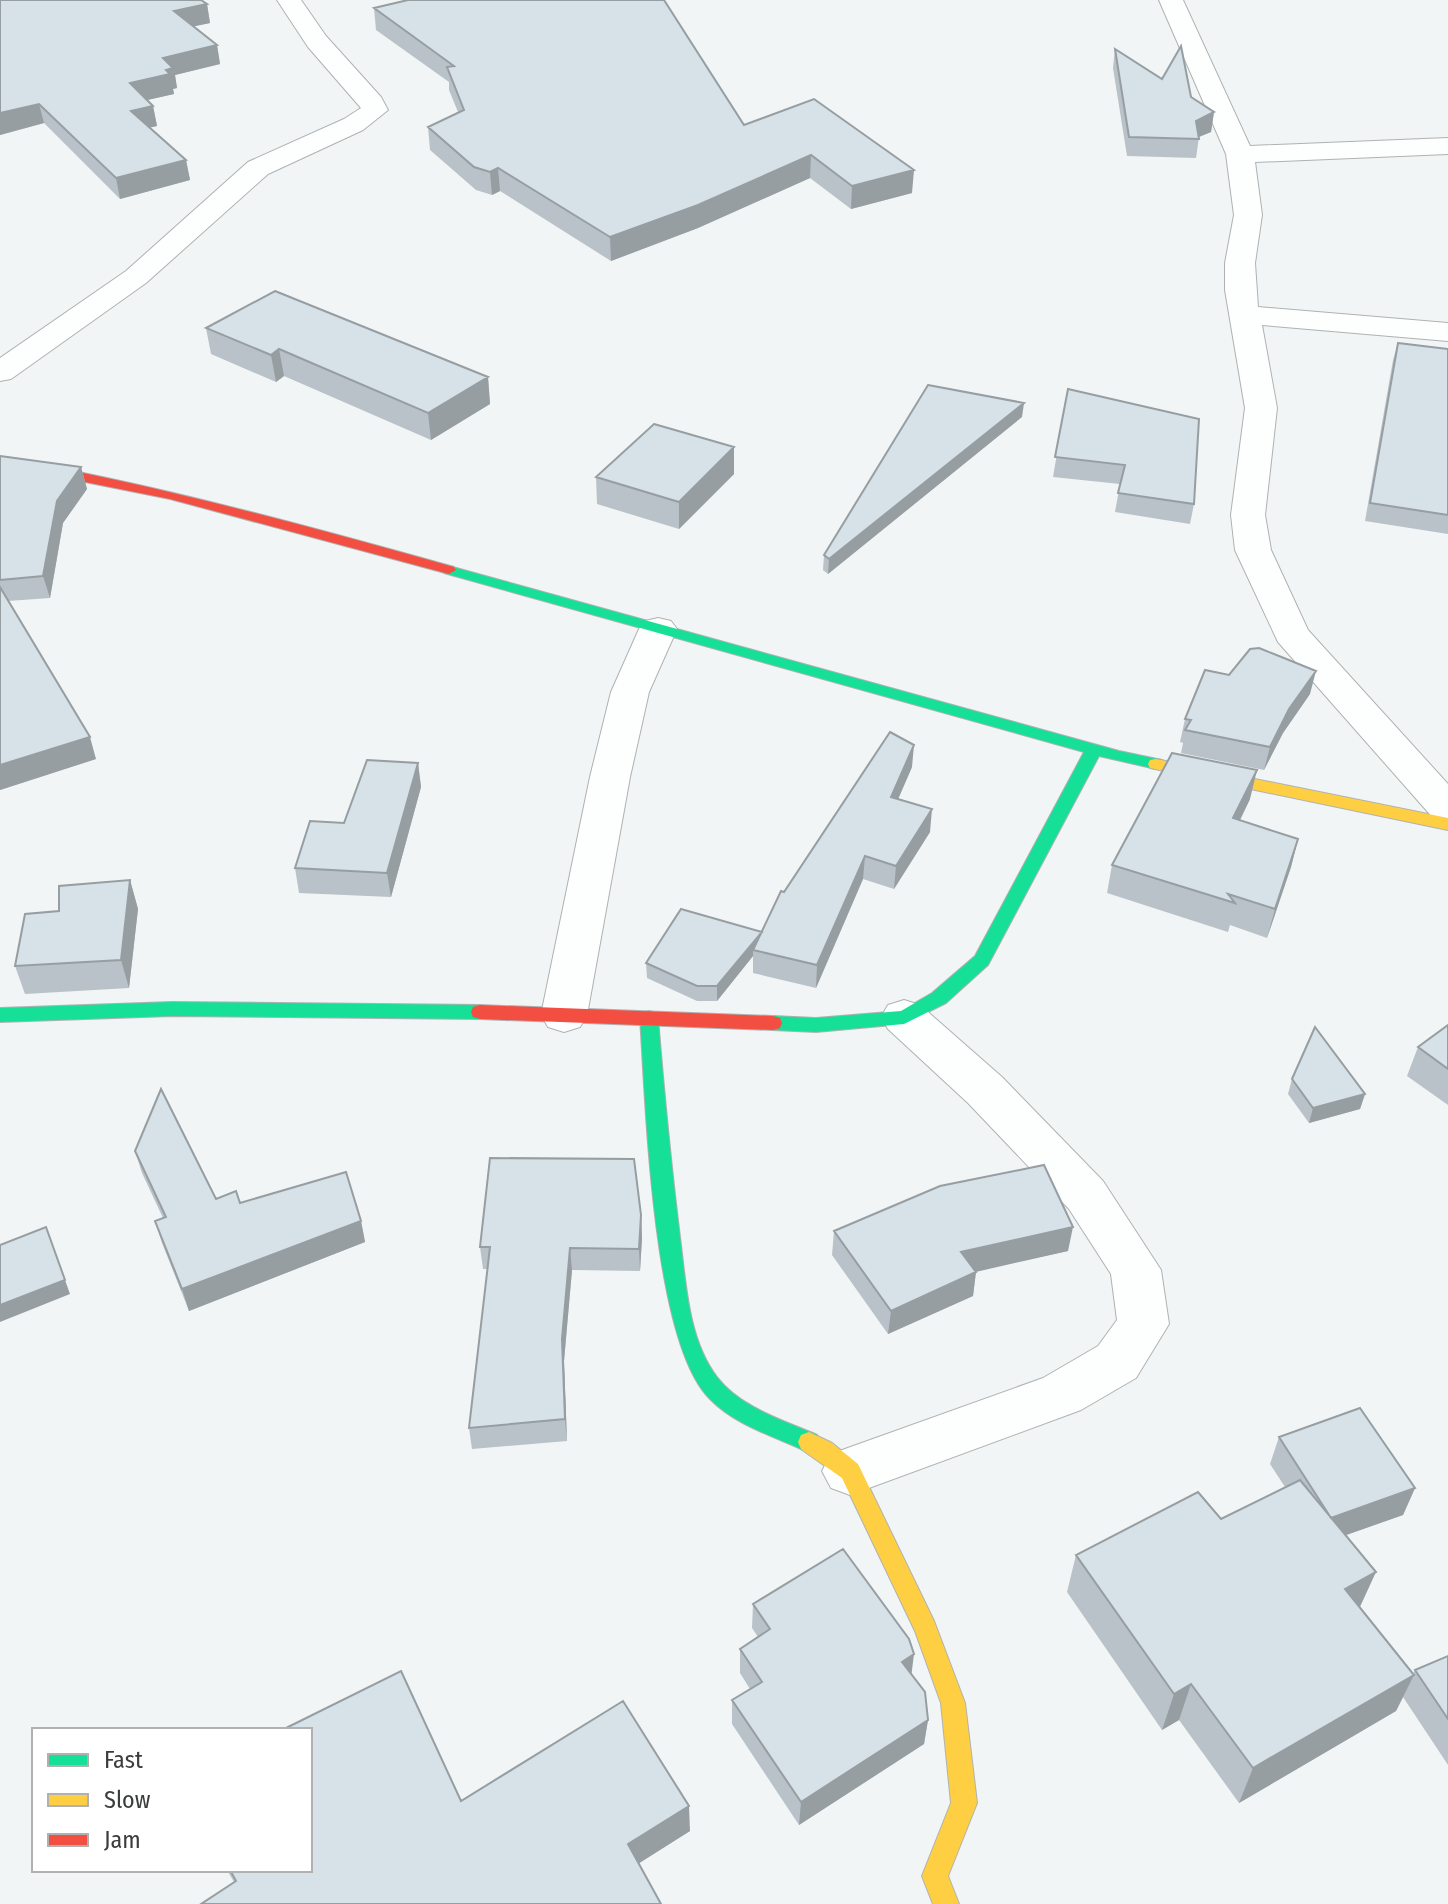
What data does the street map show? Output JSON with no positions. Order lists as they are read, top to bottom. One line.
{"legend":["Fast","Slow","Jam"]}
